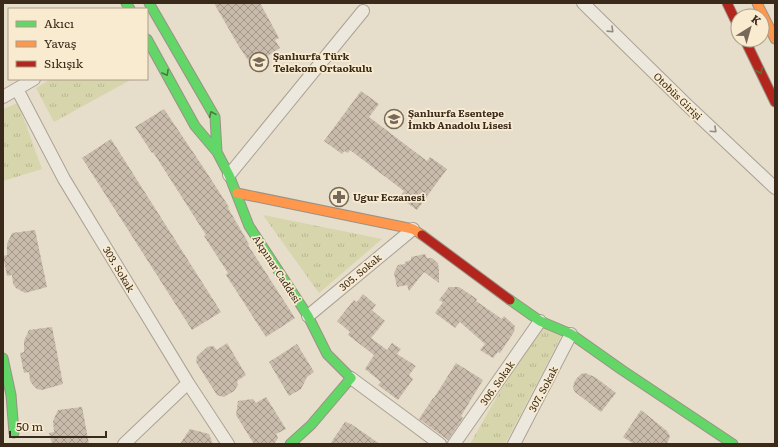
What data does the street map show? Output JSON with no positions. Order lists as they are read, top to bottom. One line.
{"streets":{"main road":["Akpınar Caddesi"],"street":["Otobüs Girişi","303. Sokak","305. Sokak","306. Sokak","307. Sokak"]},"crossings":[["Akpınar Caddesi","305. Sokak"]],"one_way":["Otobüs Girişi"],"places":{"school or university":["Şanlıurfa Türk Telekom Ortaokulu","Şanlıurfa Esentepe İmkb Anadolu Lisesi"],"pharmacy":["Ugur Eczanesi"]},"legend":["Akıcı","Yavaş","Sıkışık"],"scale_bar":"50 m","north":"top right"}
